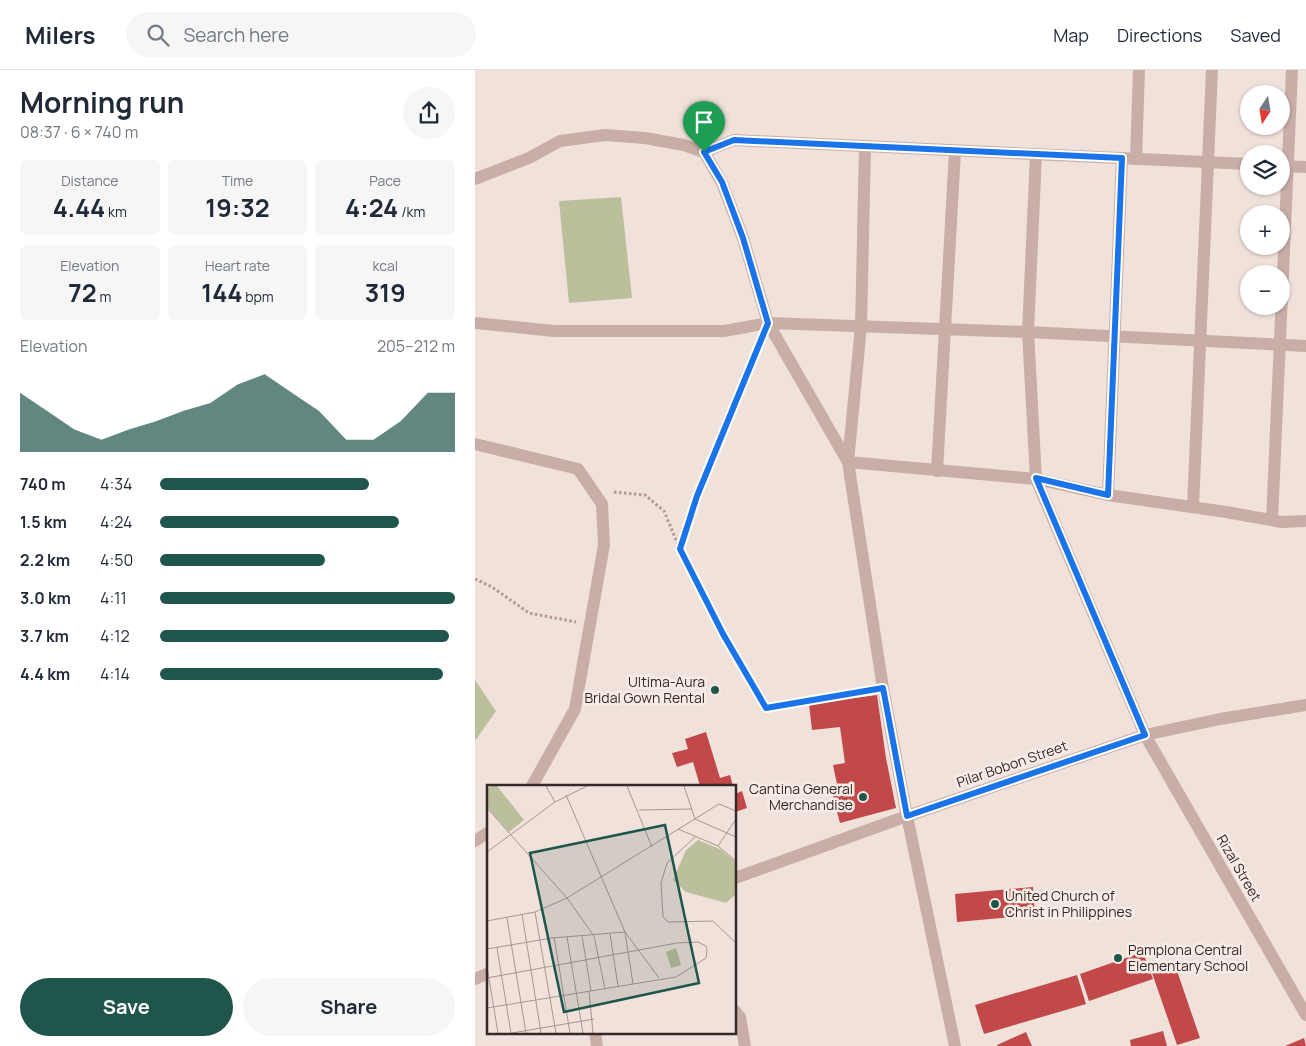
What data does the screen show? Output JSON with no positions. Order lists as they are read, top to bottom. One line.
{"streets":{"street":["Pilar Bobon Street","Rizal Street"]},"crossings":[["Pilar Bobon Street","Rizal Street"]],"places":["Ultima-Aura Bridal Gown Rental","Cantina General Merchandise","United Church of Christ in Philippines","Pamplona Central Elementary School"],"north":"bottom","page":{"header":"Milers","search":"Search here","nav":["Map","Directions","Saved"],"heading":["Morning run","08:37 · 6 × 740 m"],"map_buttons":["+","−"],"stats":[["Distance","4.44 km"],["Time","19:32"],["Pace","4:24 /km"],["Elevation","72 m"],["Heart rate","144 bpm"],["kcal","319"]],"chart":["Elevation","205–212 m"],"list":[{"name":"740 m","note":"4:34"},{"name":"1.5 km","note":"4:24"},{"name":"2.2 km","note":"4:50"},{"name":"3.0 km","note":"4:11"},{"name":"3.7 km","note":"4:12"},{"name":"4.4 km","note":"4:14"}],"buttons":["Save","Share"]}}
